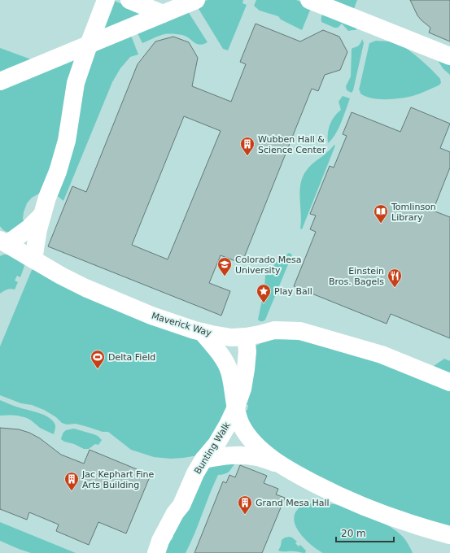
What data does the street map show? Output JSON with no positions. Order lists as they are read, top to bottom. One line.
{"streets":{"street":["Maverick Way","Bunting Walk"]},"crossings":[["Maverick Way","Bunting Walk"]],"places":{"building":["Wubben Hall & Science Center","Jac Kephart Fine Arts Building","Grand Mesa Hall"],"library":["Tomlinson Library"],"school or university":["Colorado Mesa University"],"restaurant":["Einstein Bros. Bagels"],"place":["Play Ball"],"sports":["Delta Field"]},"scale_bar":"20 m"}
